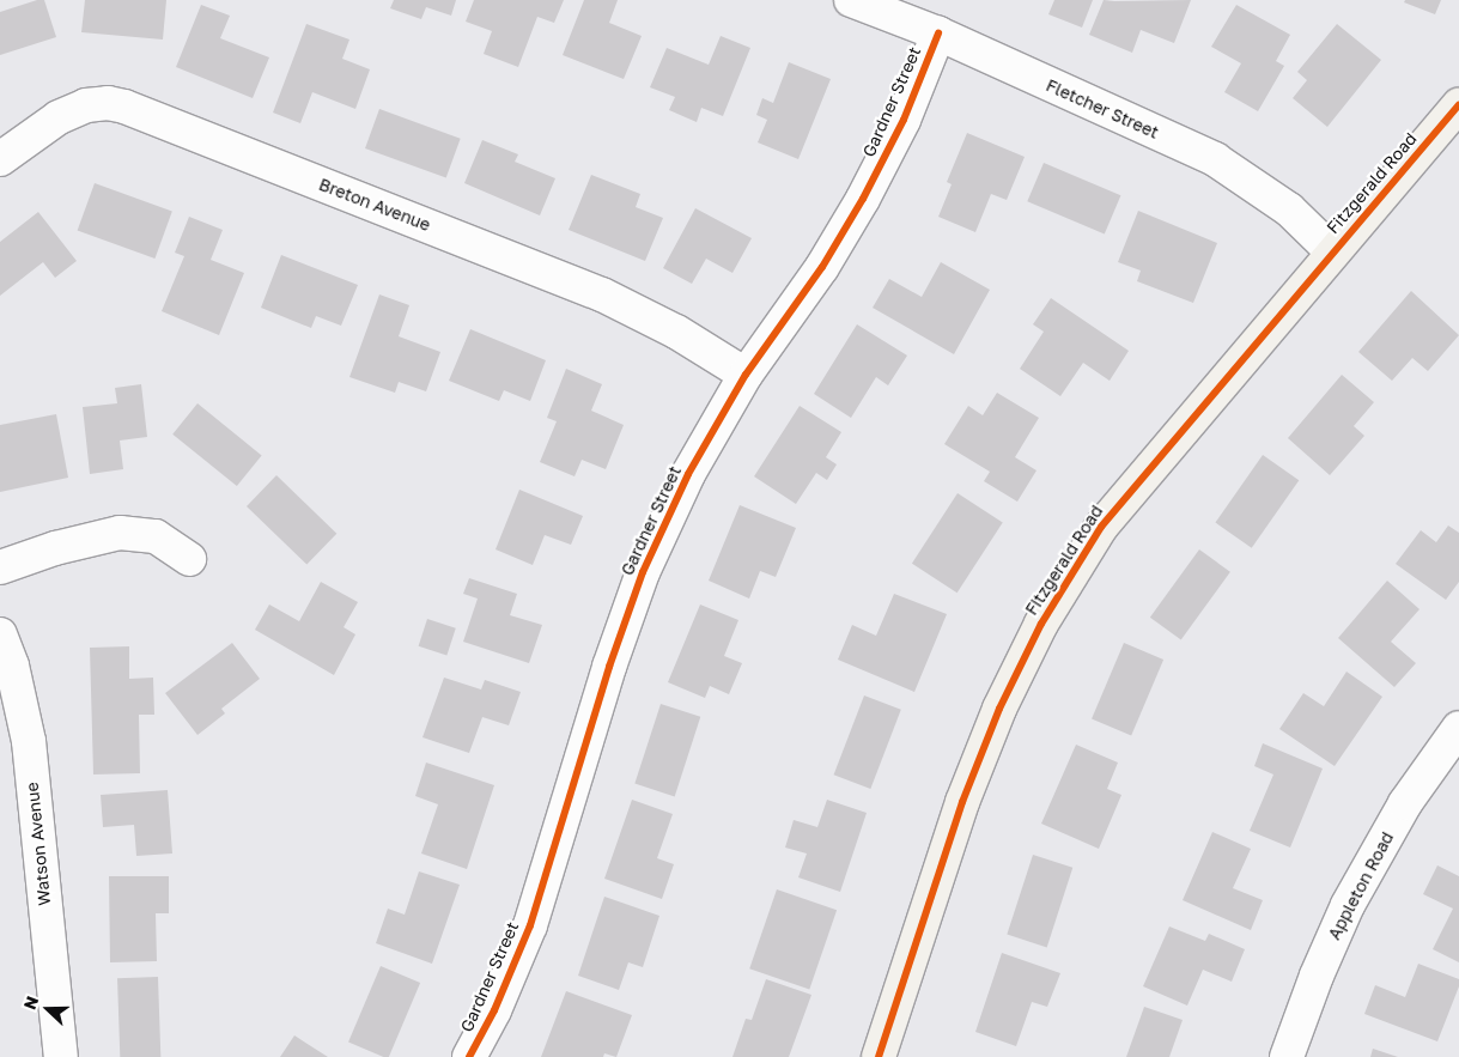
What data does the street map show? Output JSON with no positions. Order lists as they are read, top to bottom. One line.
{"streets":{"main road":["Fitzgerald Road"],"street":["Gardner Street","Fletcher Street","Breton Avenue","Watson Avenue","Appleton Road"]},"crossings":[["Gardner Street","Fletcher Street"],["Gardner Street","Breton Avenue"],["Fletcher Street","Fitzgerald Road"]],"north":"left"}
